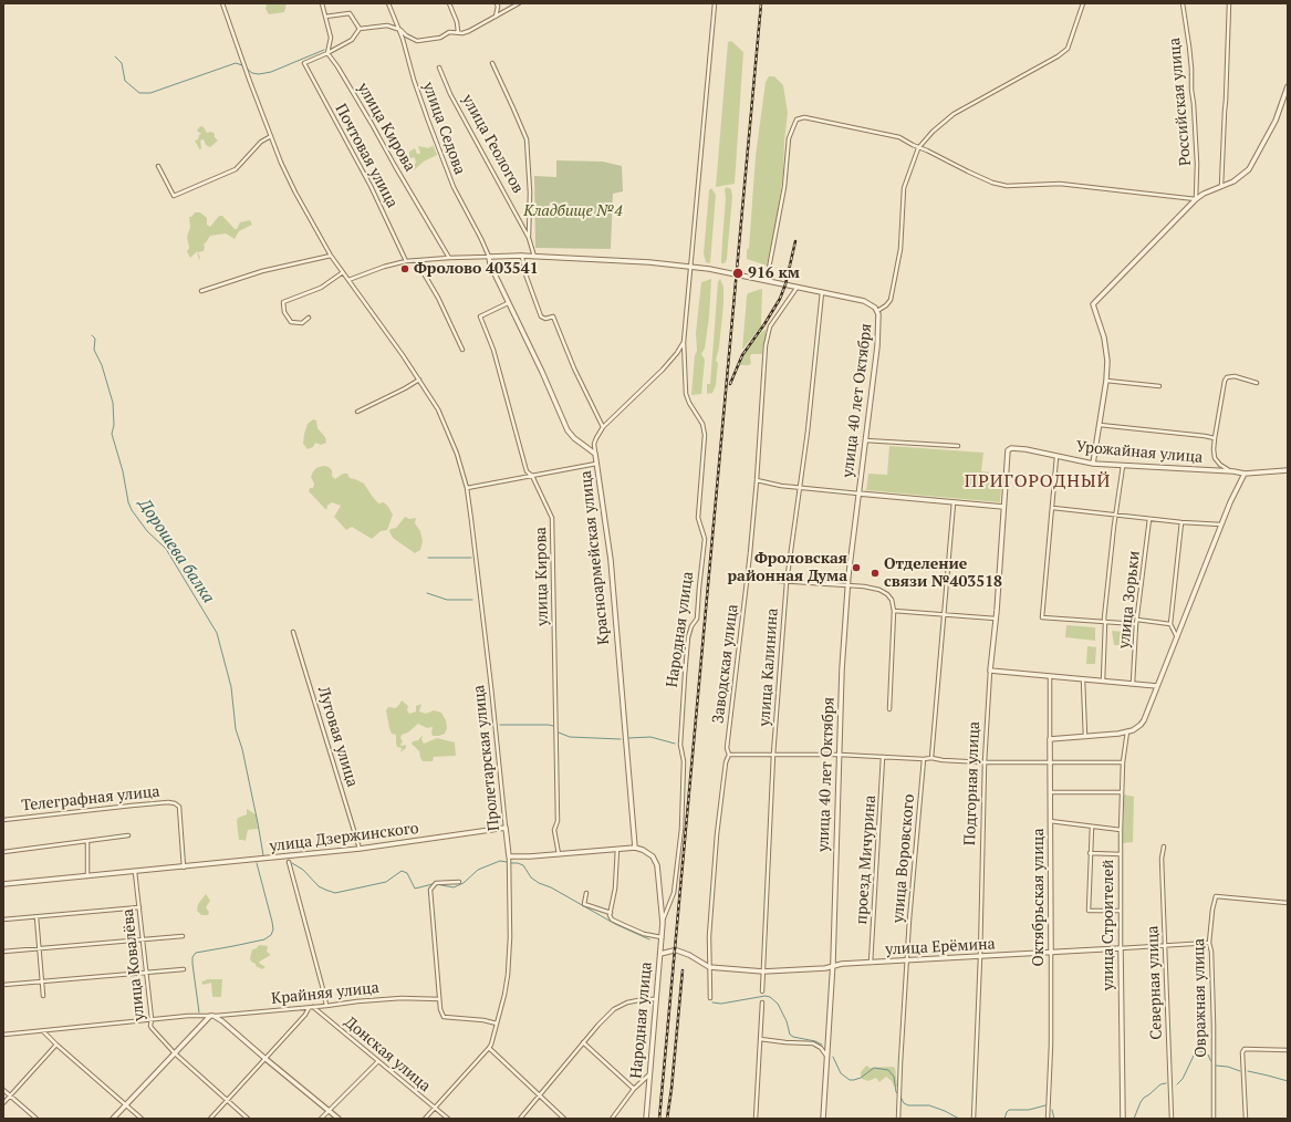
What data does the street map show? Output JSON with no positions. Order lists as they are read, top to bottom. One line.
{"streets":{"street":["Российская улица","улица Кирова","улица Седова","улица Геологов","Почтовая улица","улица 40 лет Октября","Урожайная улица","Красноармейская улица","улица Зорьки","Народная улица","Заводская улица","улица Калинина","Луговая улица","Пролетарская улица","Подгорная улица","Телеграфная улица","улица Дзержинского","улица Воровского","проезд Мичурина","Октябрьская улица","улица Строителей","улица Ерёмина","улица Ковалёва","Северная улица","Крайняя улица","Овражная улица","Донская улица"]},"crossings":[["улица Кирова","Почтовая улица"],["улица Кирова","Красноармейская улица"],["улица Седова","Красноармейская улица"],["улица 40 лет Октября","Народная улица"],["улица 40 лет Октября","Заводская улица"],["улица 40 лет Октября","улица Калинина"],["улица 40 лет Октября","Подгорная улица"],["улица 40 лет Октября","улица Ерёмина"],["Урожайная улица","Подгорная улица"],["Красноармейская улица","Народная улица"],["Народная улица","улица Ерёмина"],["Заводская улица","улица Ерёмина"],["улица Калинина","улица Ерёмина"],["Луговая улица","улица Дзержинского"],["Пролетарская улица","улица Дзержинского"],["Пролетарская улица","Донская улица"],["Подгорная улица","улица Ерёмина"],["Телеграфная улица","улица Дзержинского"],["улица Дзержинского","улица Ковалёва"],["улица Воровского","улица Ерёмина"],["проезд Мичурина","улица Ерёмина"],["Октябрьская улица","улица Ерёмина"],["улица Строителей","улица Ерёмина"],["улица Ерёмина","Северная улица"],["улица Ерёмина","Овражная улица"],["улица Ковалёва","Крайняя улица"],["Крайняя улица","Донская улица"]],"districts":["ПРИГОРОДНЫЙ"],"water":["Дорошева балка"],"parks":["Кладбище №4"],"places":["Фролово 403541","916 км","Фроловская районная Дума","Отделение связи №403518"]}
